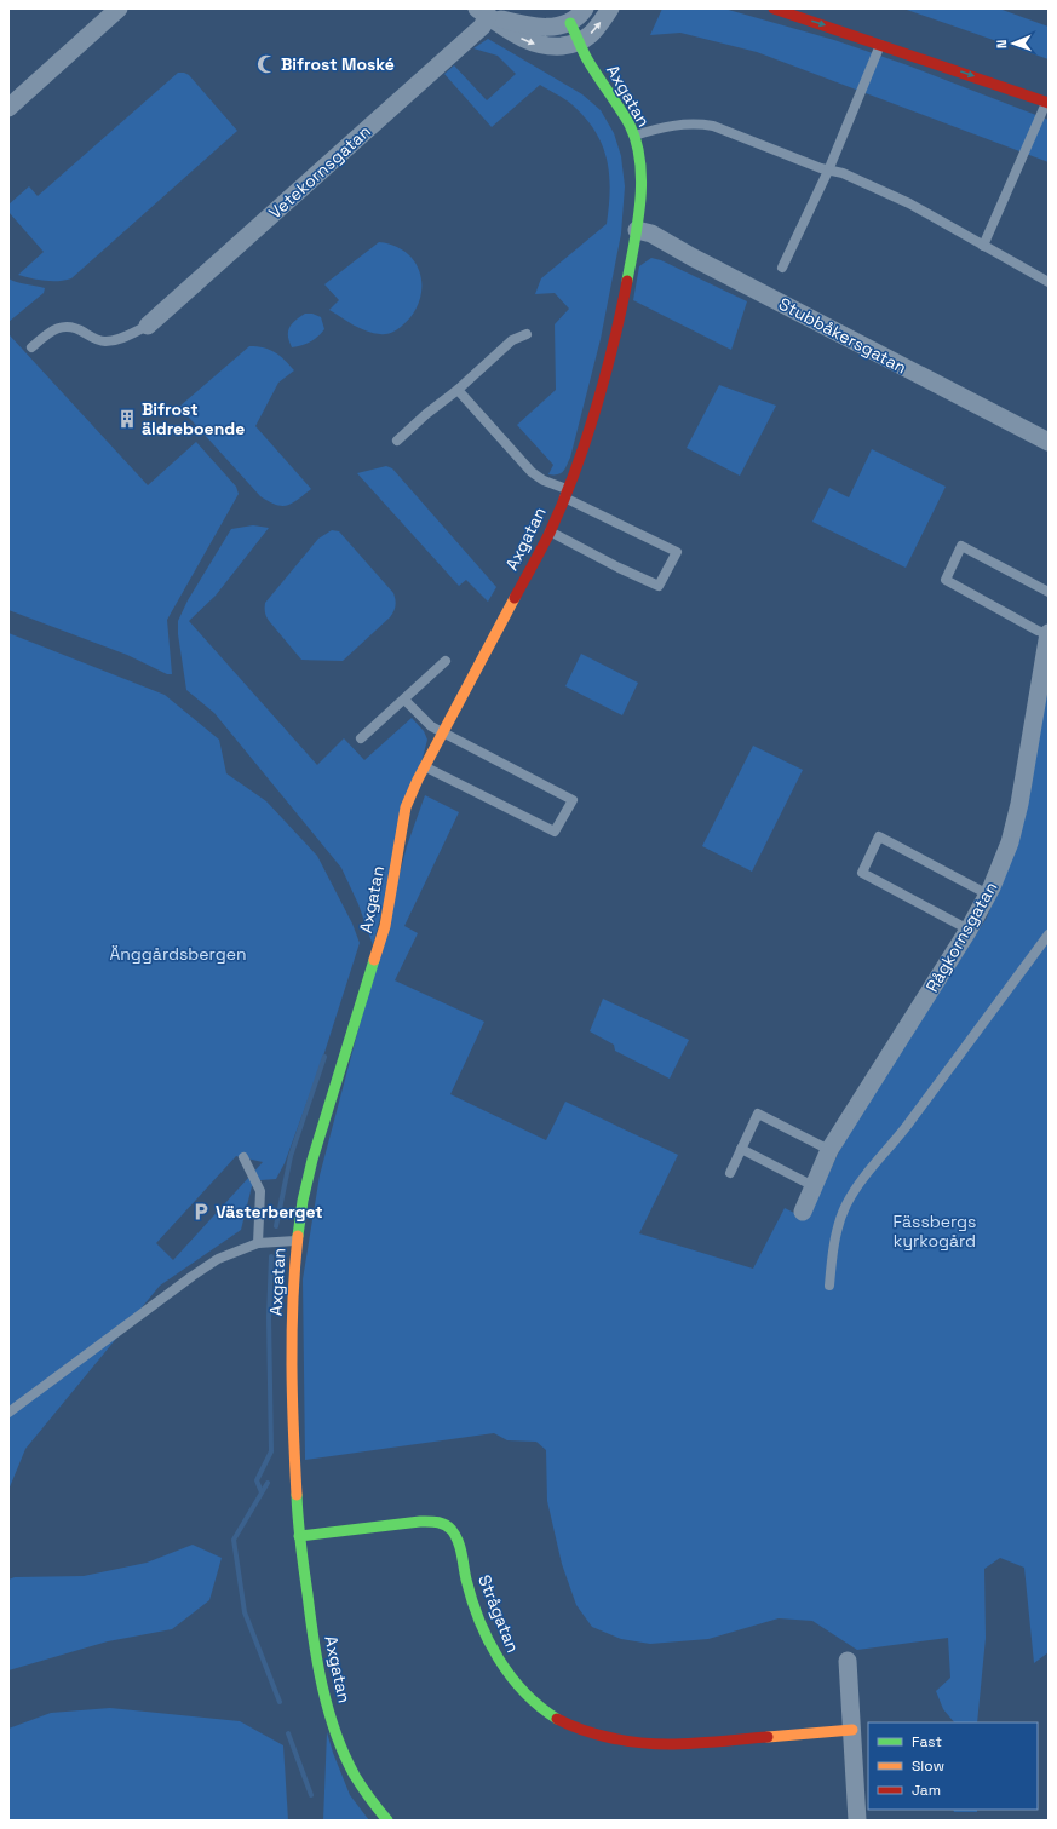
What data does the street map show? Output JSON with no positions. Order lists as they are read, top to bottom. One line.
{"streets":{"street":["Axgatan","Vetekornsgatan","Stubbåkersgatan","Rågkornsgatan","Strågatan"]},"crossings":[["Axgatan","Stubbåkersgatan"],["Axgatan","Strågatan"]],"parks":["Änggårdsbergen","Fässbergs kyrkogård"],"places":{"mosque":["Bifrost Moské"],"building":["Bifrost äldreboende"],"parking":["Västerberget"]},"legend":["Fast","Slow","Jam"],"north":"left"}
